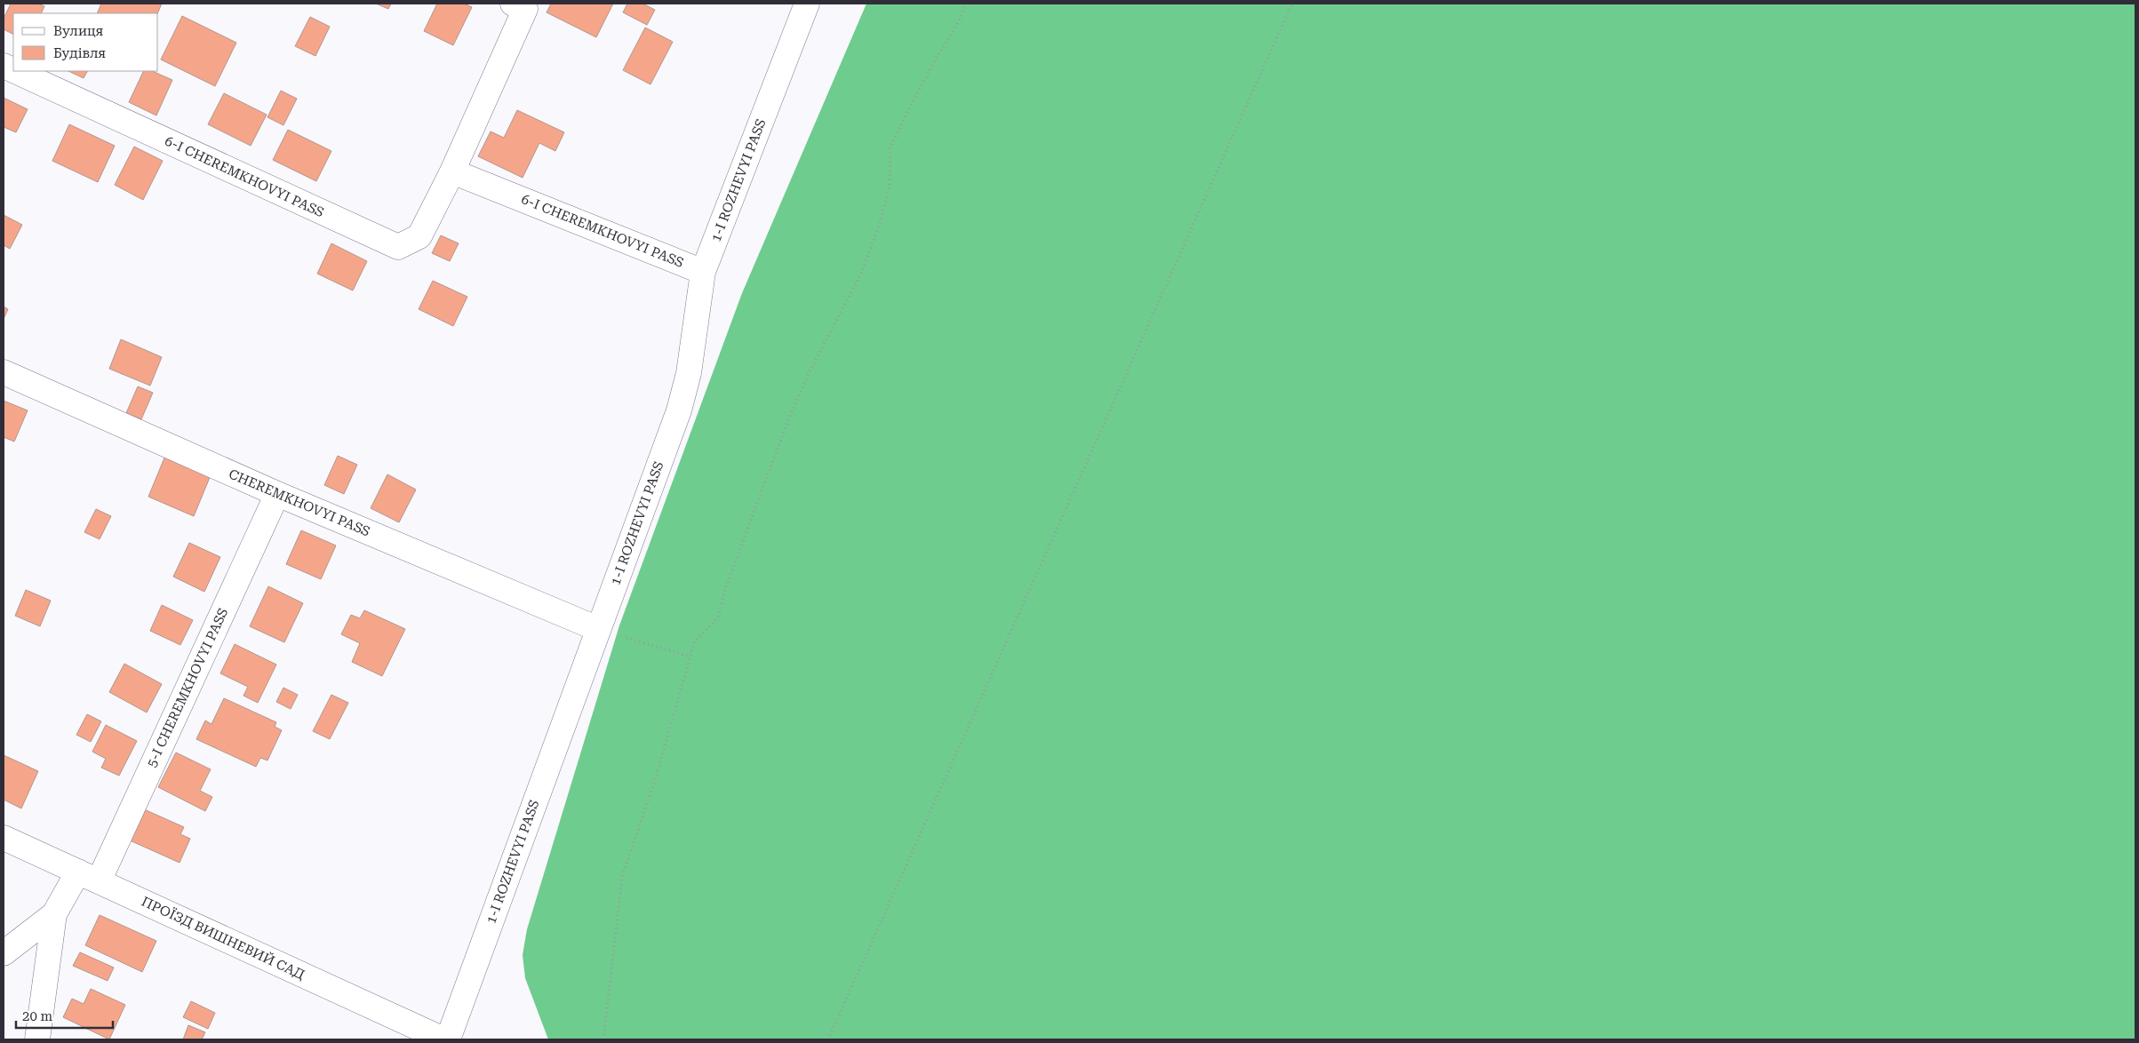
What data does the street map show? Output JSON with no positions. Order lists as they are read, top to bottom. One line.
{"streets":{"street":["6-I CHEREMKHOVYI PASS","1-I ROZHEVYI PASS","CHEREMKHOVYI PASS","5-I CHEREMKHOVYI PASS","ПРОЇЗД ВИШНЕВИЙ САД"]},"crossings":[["6-I CHEREMKHOVYI PASS","1-I ROZHEVYI PASS"],["1-I ROZHEVYI PASS","CHEREMKHOVYI PASS"],["CHEREMKHOVYI PASS","5-I CHEREMKHOVYI PASS"],["5-I CHEREMKHOVYI PASS","ПРОЇЗД ВИШНЕВИЙ САД"]],"legend":["Вулиця","Будівля"],"scale_bar":"20 m"}
